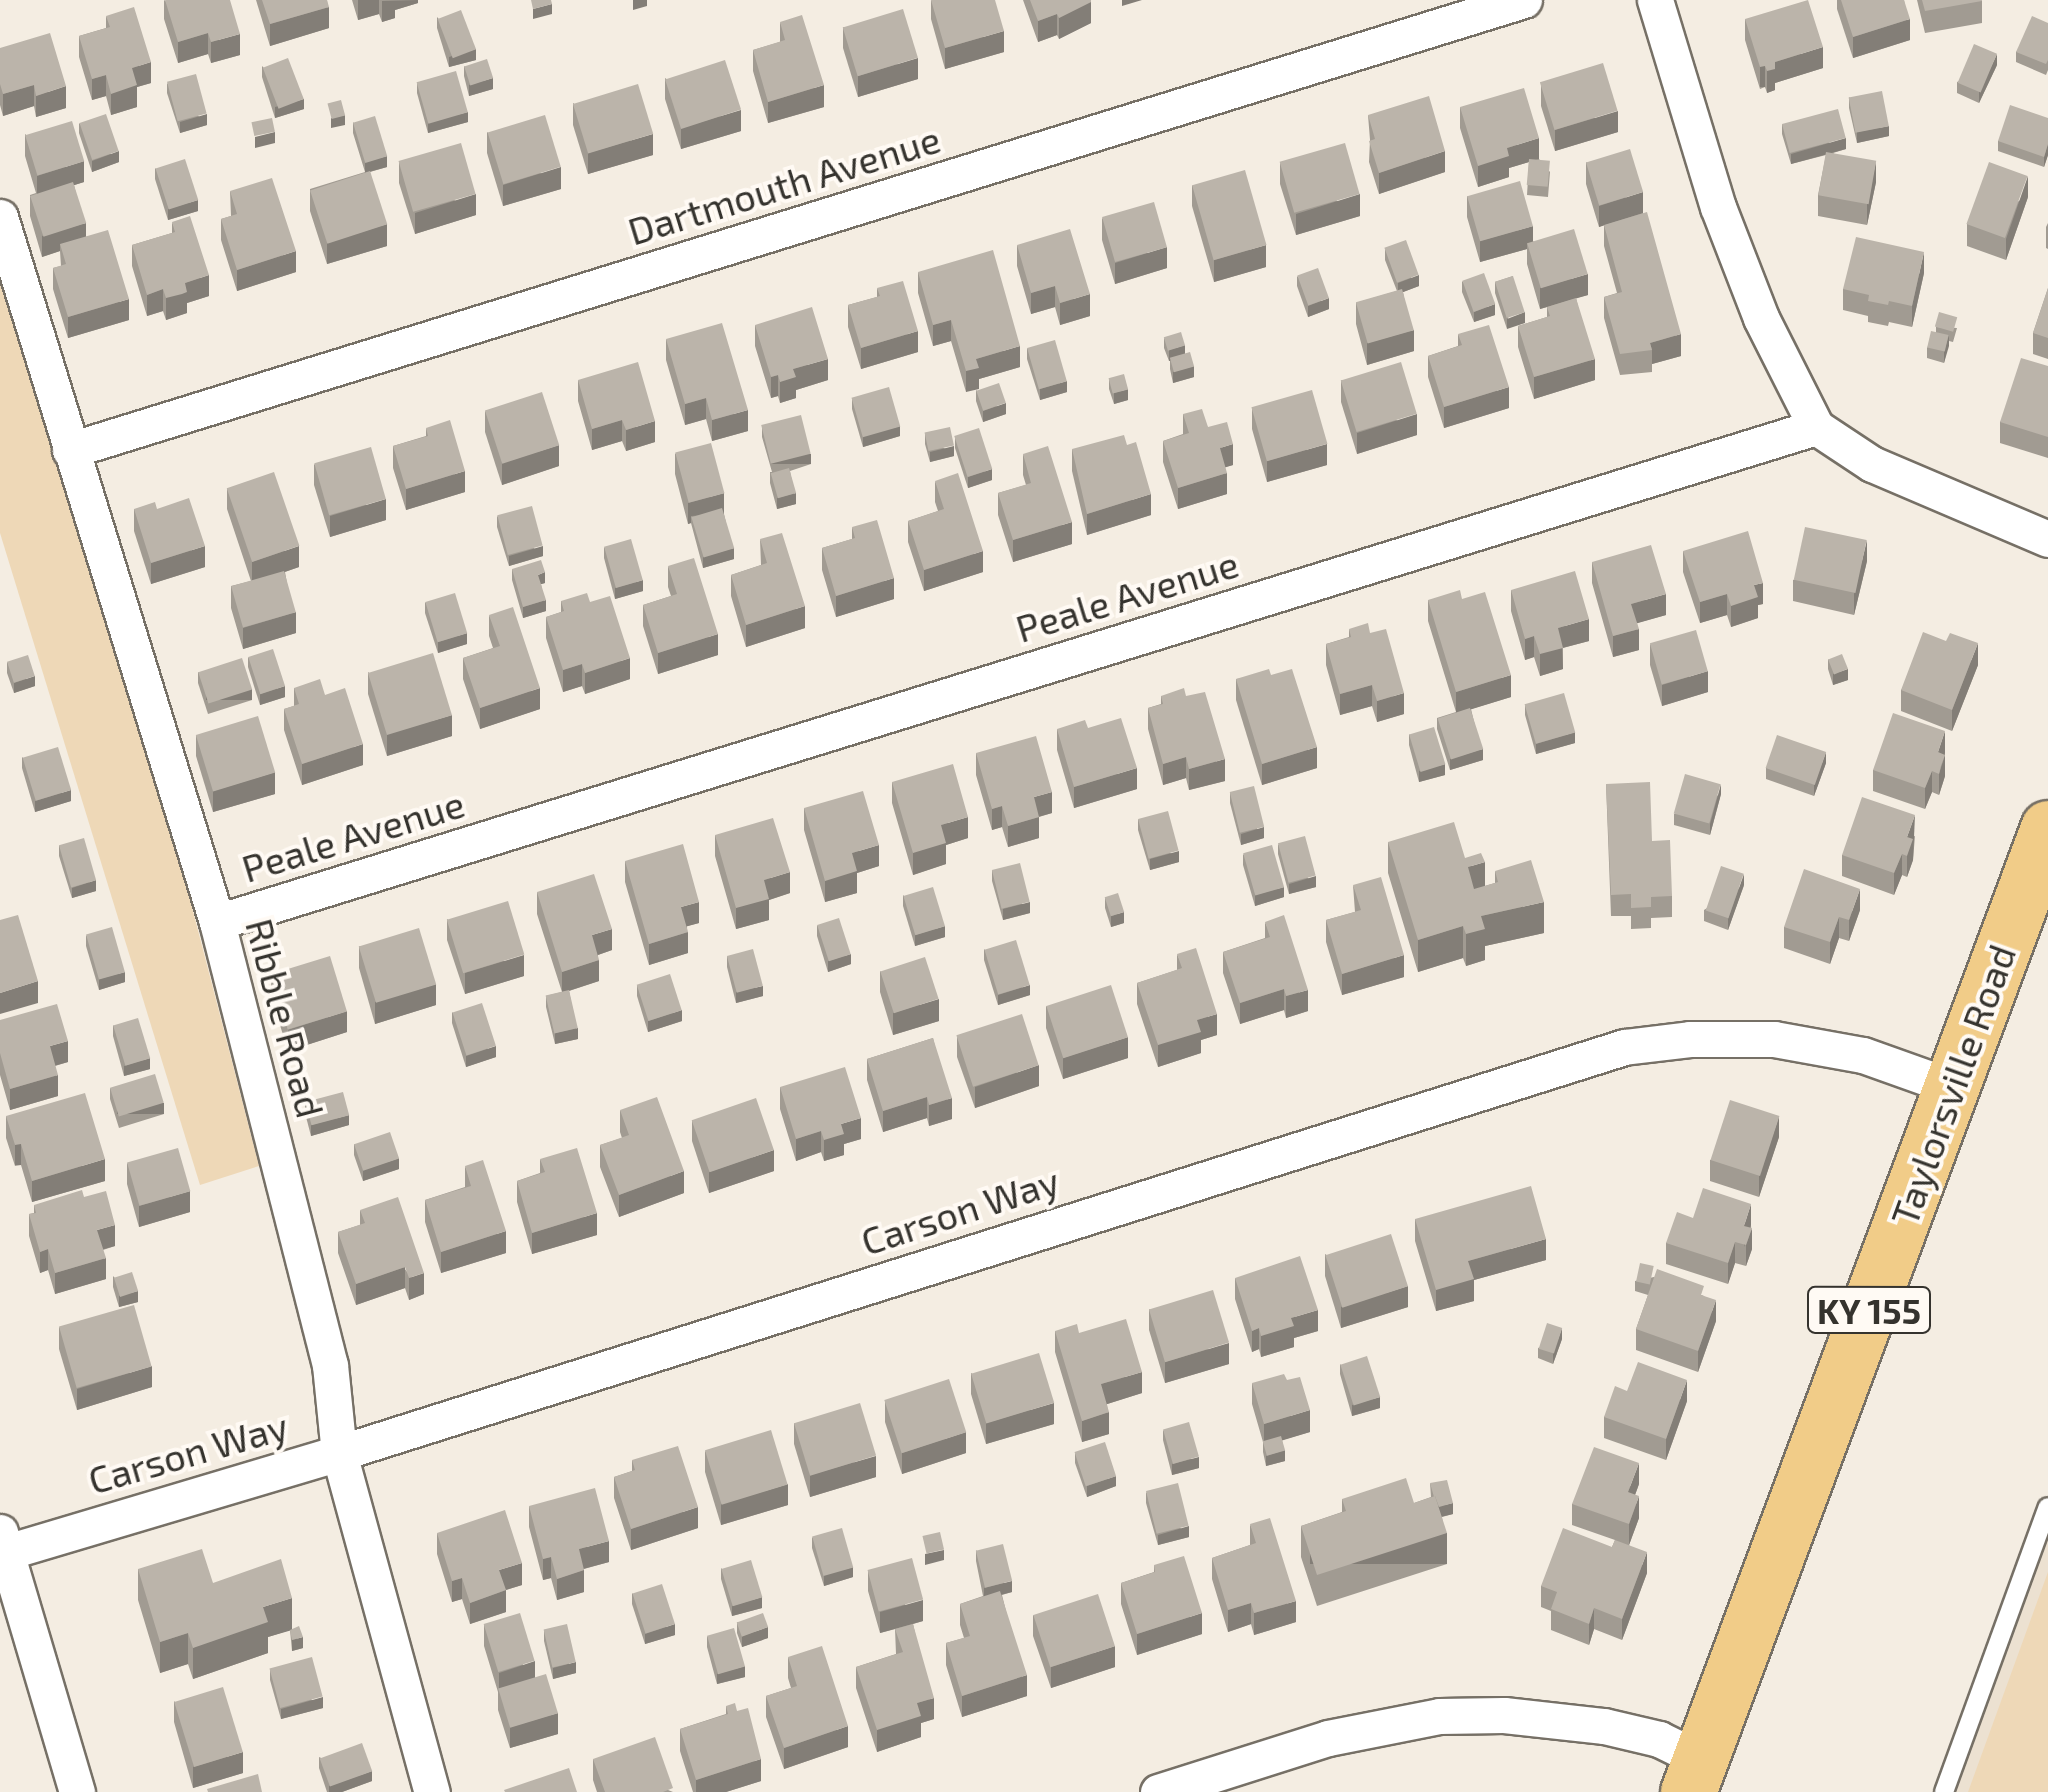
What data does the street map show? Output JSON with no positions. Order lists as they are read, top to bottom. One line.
{"streets":{"main road":["Taylorsville Road","KY 155"],"street":["Dartmouth Avenue","Peale Avenue","Ribble Road","Carson Way"]},"crossings":[["Dartmouth Avenue","Ribble Road"],["Peale Avenue","Ribble Road"],["Ribble Road","Carson Way"],["Taylorsville Road","Carson Way"]]}
